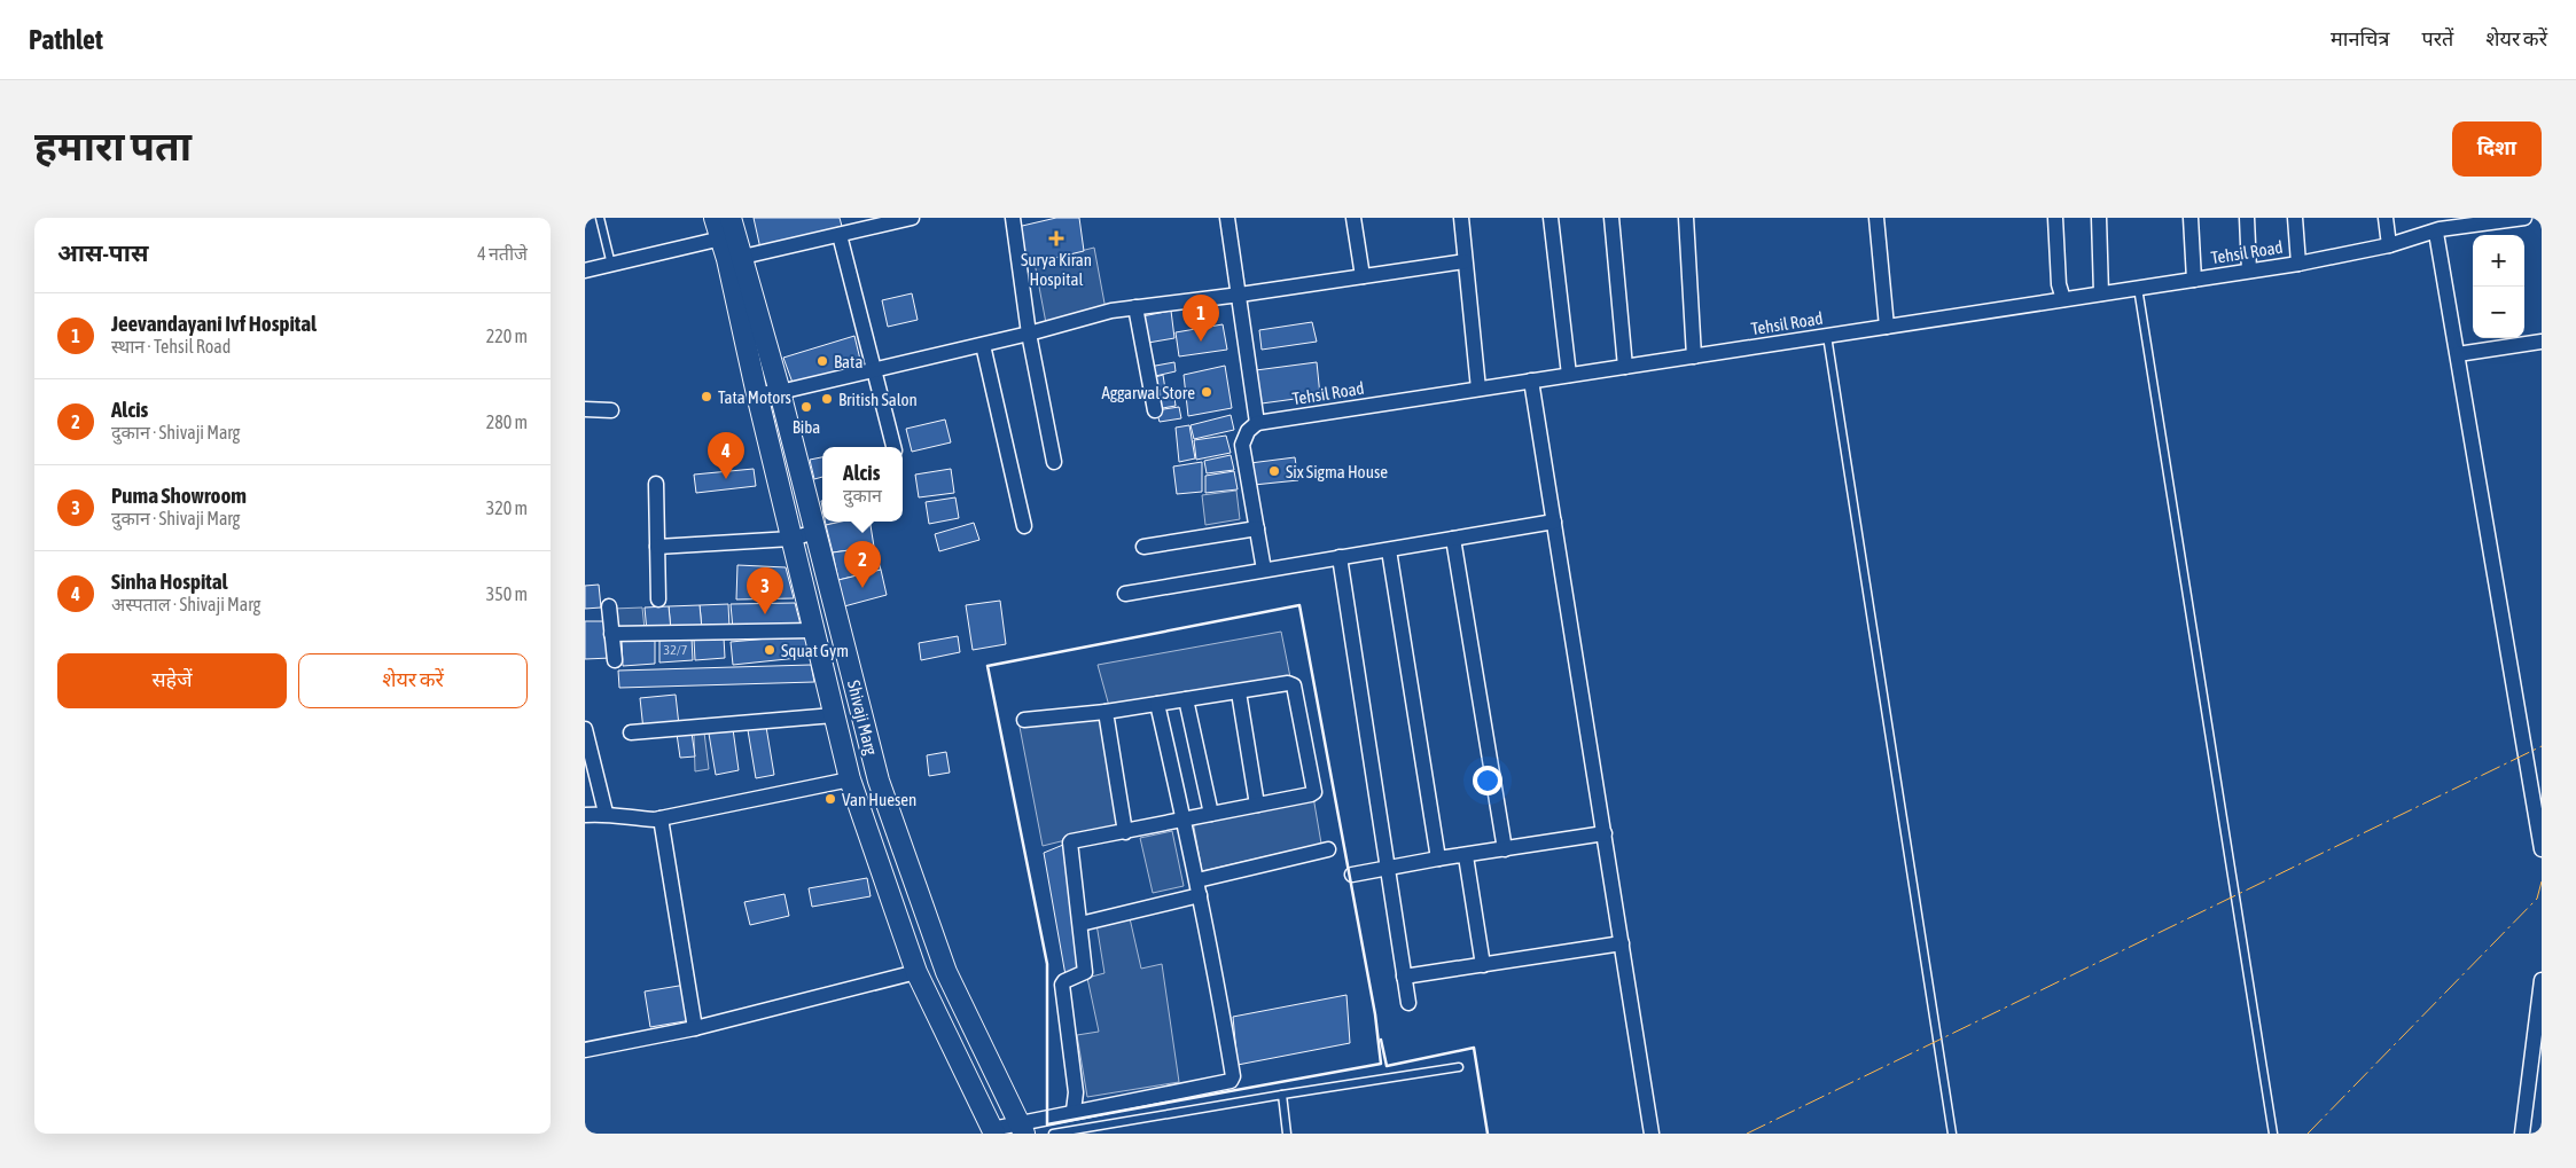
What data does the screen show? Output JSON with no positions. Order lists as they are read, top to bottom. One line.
{"streets":{"main road":["Shivaji Marg"],"street":["Tehsil Road"]},"places":{"health":["Surya Kiran Hospital"],"other":["Bata","Aggarwal Store","Tata Motors","British Salon","Biba","Six Sigma House","Squat Gym","Van Huesen"]},"house_numbers":["32/7"],"page":{"header":"Pathlet","nav":["मानचित्र","परतें","शेयर करें"],"buttons":["दिशा",["सहेजें","शेयर करें"]],"title":"हमारा पता","heading":["आस-पास","4 नतीजे"],"map_buttons":["+","−"],"list":[{"mark":"1","name":"Jeevandayani Ivf Hospital","note":"स्थान · Tehsil Road","value":"220 m"},{"mark":"2","name":"Alcis","note":"दुकान · Shivaji Marg","value":"280 m"},{"mark":"3","name":"Puma Showroom","note":"दुकान · Shivaji Marg","value":"320 m"},{"mark":"4","name":"Sinha Hospital","note":"अस्पताल · Shivaji Marg","value":"350 m"}],"pins":["1","4","2","3"],"popup":["Alcis","दुकान"]}}
